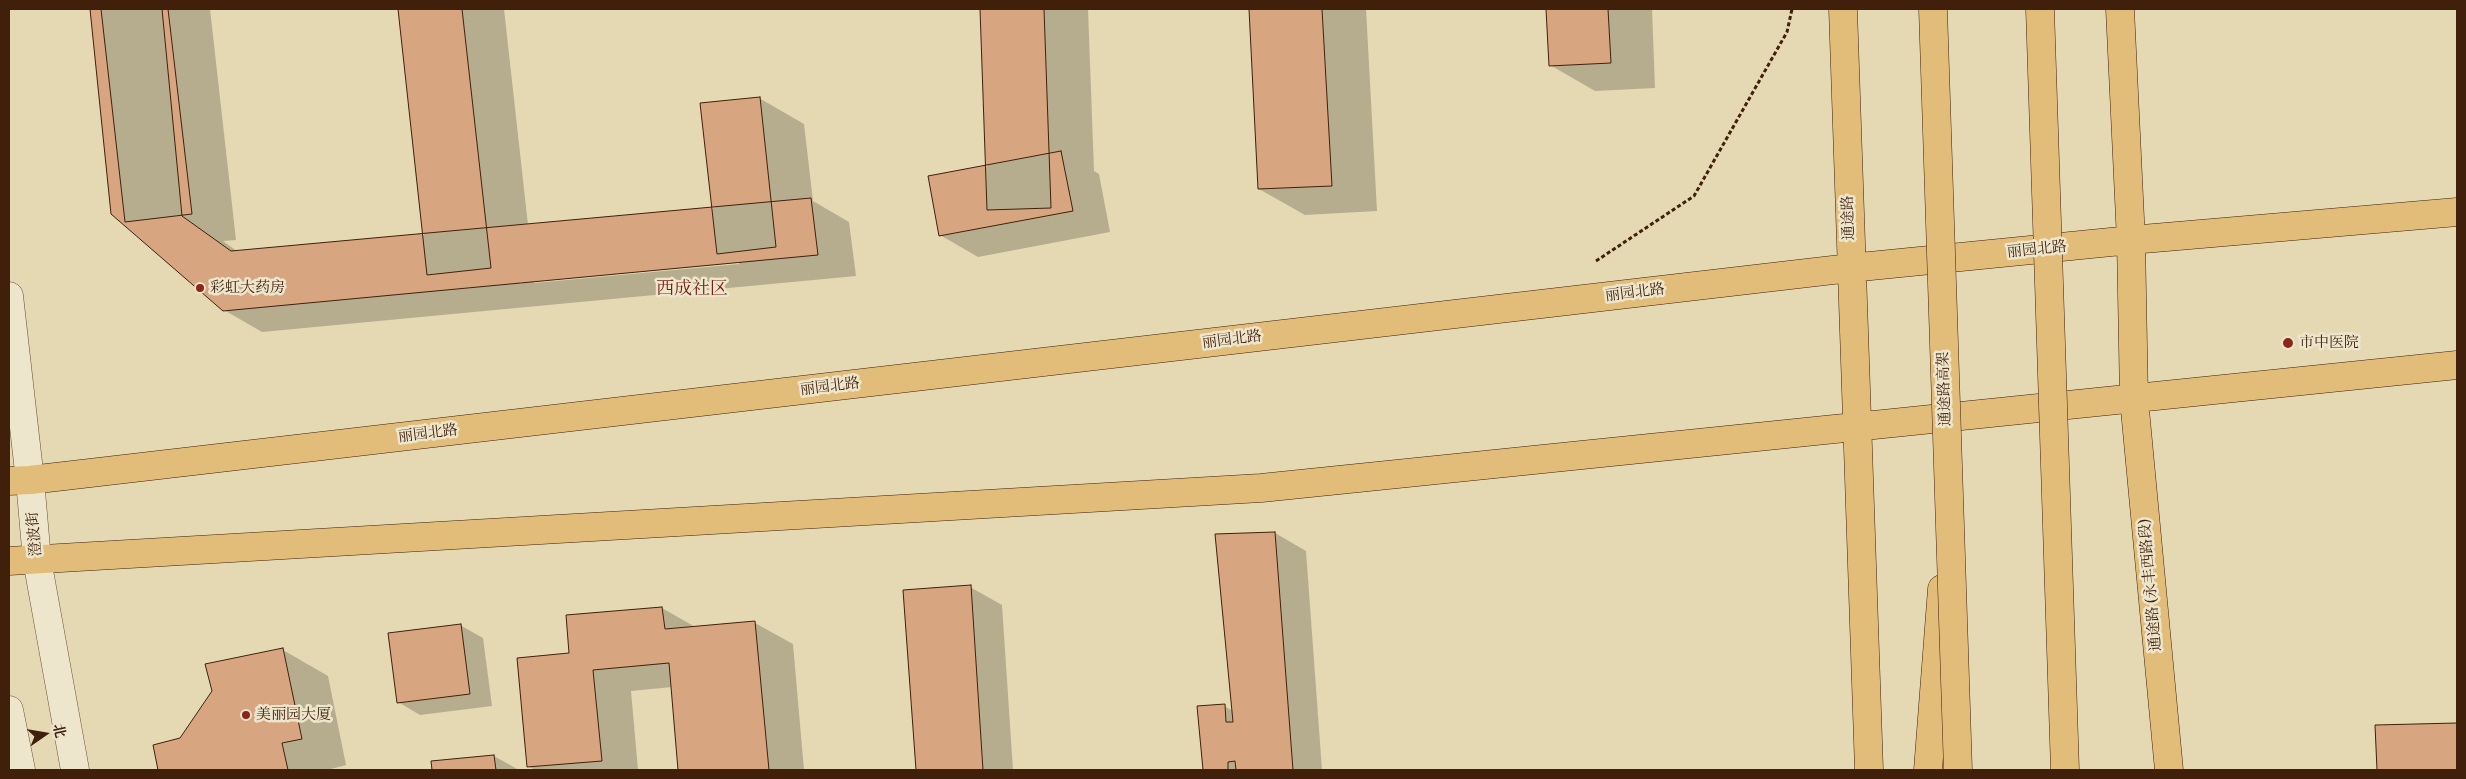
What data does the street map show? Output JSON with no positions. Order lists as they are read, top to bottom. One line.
{"streets":{"main road":["通途路","丽园北路","通途路高架","通途路 (永丰西路段)"],"street":["澄波街"]},"crossings":[["通途路","丽园北路"],["丽园北路","澄波街"]],"districts":["西成社区"],"places":["彩虹大药房","市中医院","美丽园大厦"],"north":"right"}
